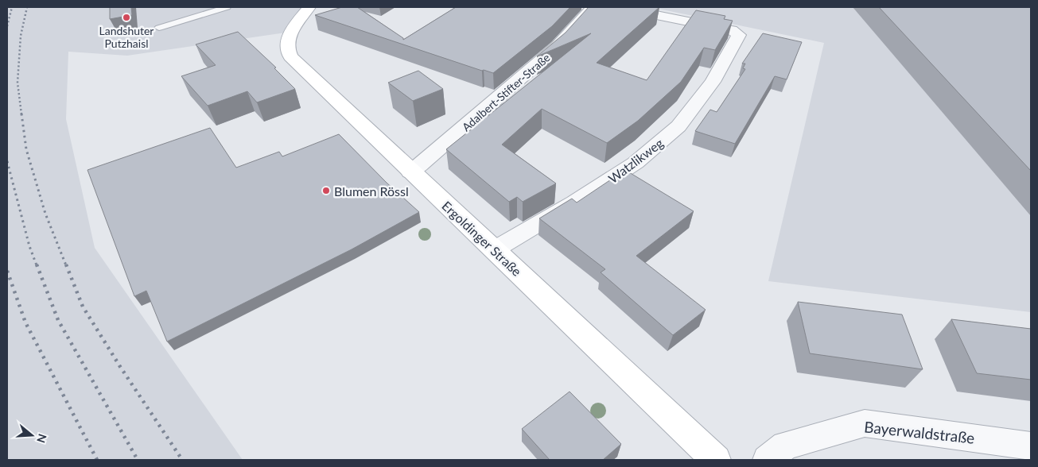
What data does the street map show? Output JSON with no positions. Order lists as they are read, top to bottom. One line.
{"streets":{"main road":["Ergoldinger Straße"],"street":["Adalbert-Stifter-Straße","Watzlikweg","Bayerwaldstraße"]},"crossings":[["Adalbert-Stifter-Straße","Ergoldinger Straße"],["Watzlikweg","Ergoldinger Straße"]],"places":["Landshuter Putzhaisl","Blumen Rössl"],"north":"right"}
